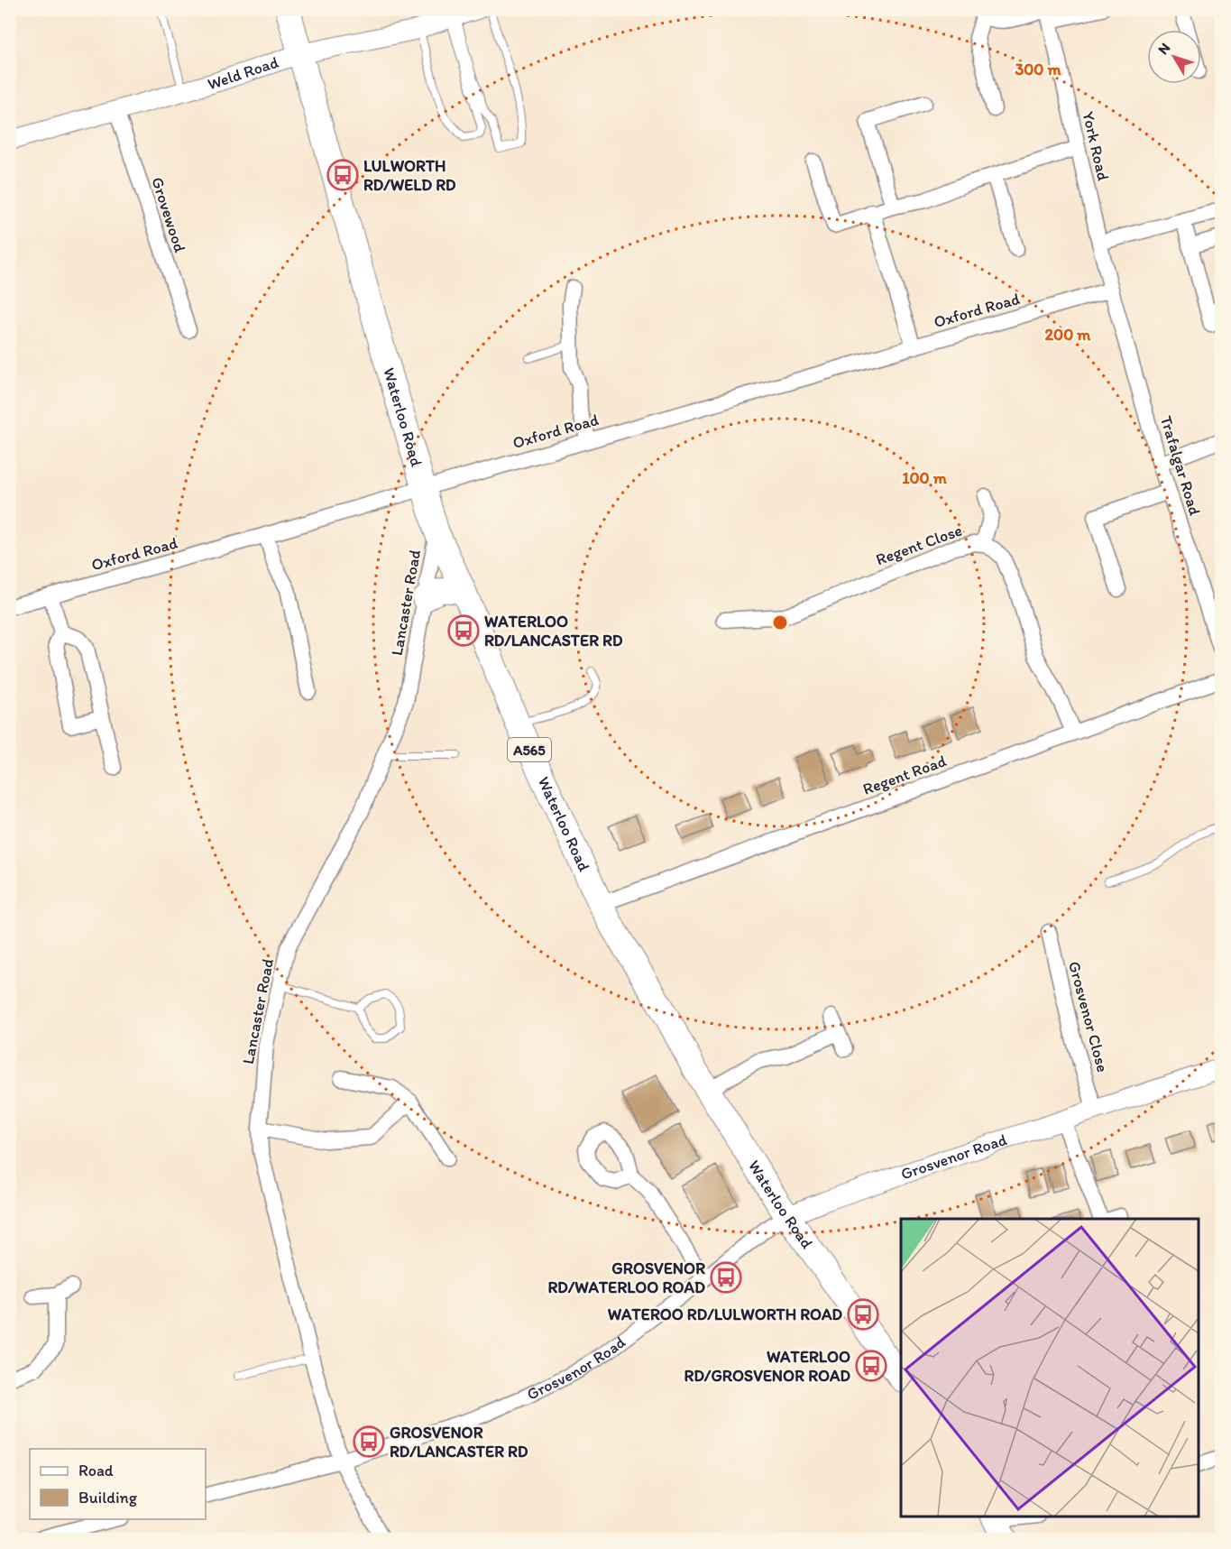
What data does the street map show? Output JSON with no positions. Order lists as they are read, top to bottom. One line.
{"streets":{"highway":["Waterloo Road","A565"],"street":["Weld Road","York Road","Grovewood","Oxford Road","Trafalgar Road","Regent Close","Lancaster Road","Regent Road","Grosvenor Close","Grosvenor Road"]},"crossings":[["Weld Road","Grovewood"],["Weld Road","Waterloo Road"],["Weld Road","A565"],["York Road","Oxford Road"],["York Road","Trafalgar Road"],["Oxford Road","Waterloo Road"],["Oxford Road","Trafalgar Road"],["Waterloo Road","Lancaster Road"],["Waterloo Road","A565"],["Waterloo Road","Regent Road"],["Waterloo Road","Grosvenor Road"],["Regent Close","Regent Road"],["Lancaster Road","Grosvenor Road"],["Grosvenor Close","Grosvenor Road"]],"places":{"bus stop":["LULWORTH RD/WELD RD","WATERLOO RD/LANCASTER RD","GROSVENOR RD/WATERLOO ROAD","WATEROO RD/LULWORTH ROAD","WATERLOO RD/GROSVENOR ROAD","GROSVENOR RD/LANCASTER RD"]},"legend":["Road","Building"],"north":"top left","rings":["300 m","200 m","100 m"]}
